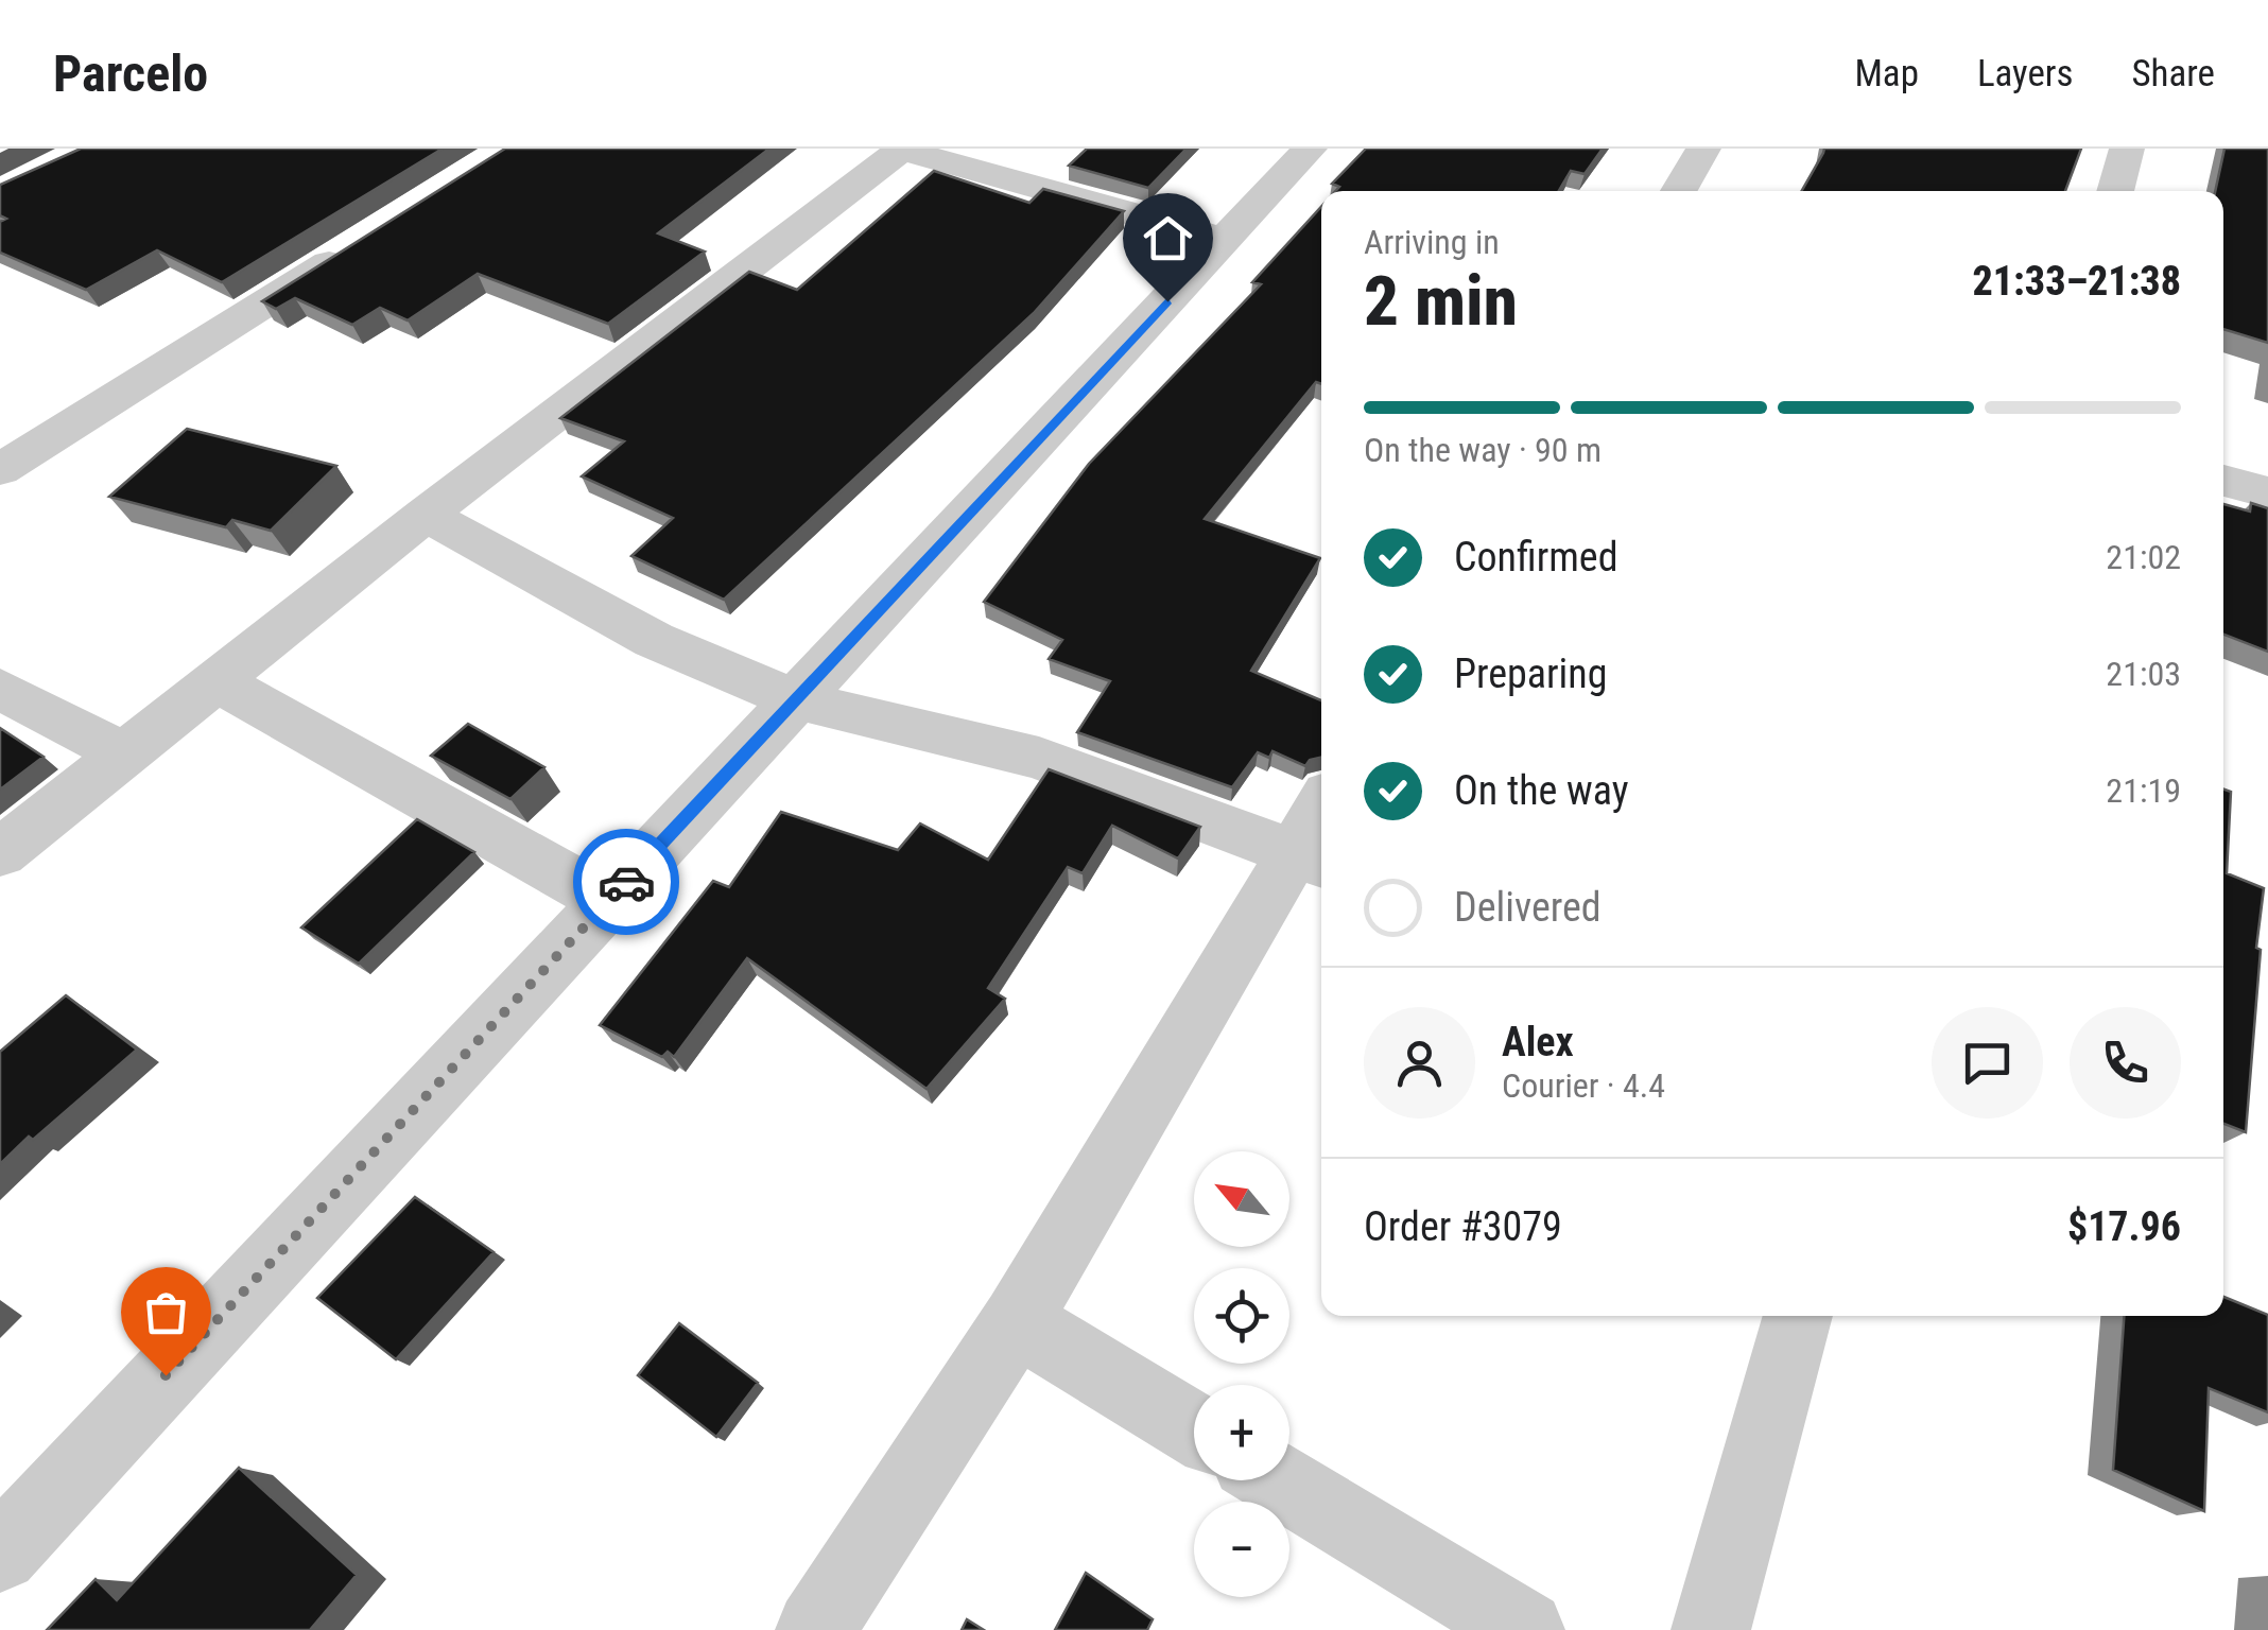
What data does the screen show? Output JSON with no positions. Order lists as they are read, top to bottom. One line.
{"north":"top left","page":{"header":"Parcelo","nav":["Map","Layers","Share"],"heading":["2 min","Arriving in","21:33–21:38"],"panel":["Alex","Courier · 4.4","Order #3079","$17.96"],"bar":"On the way · 90 m","list":[["Confirmed","21:02"],["Preparing","21:03"],["On the way","21:19"],"Delivered"],"map_buttons":["+","−"]}}
